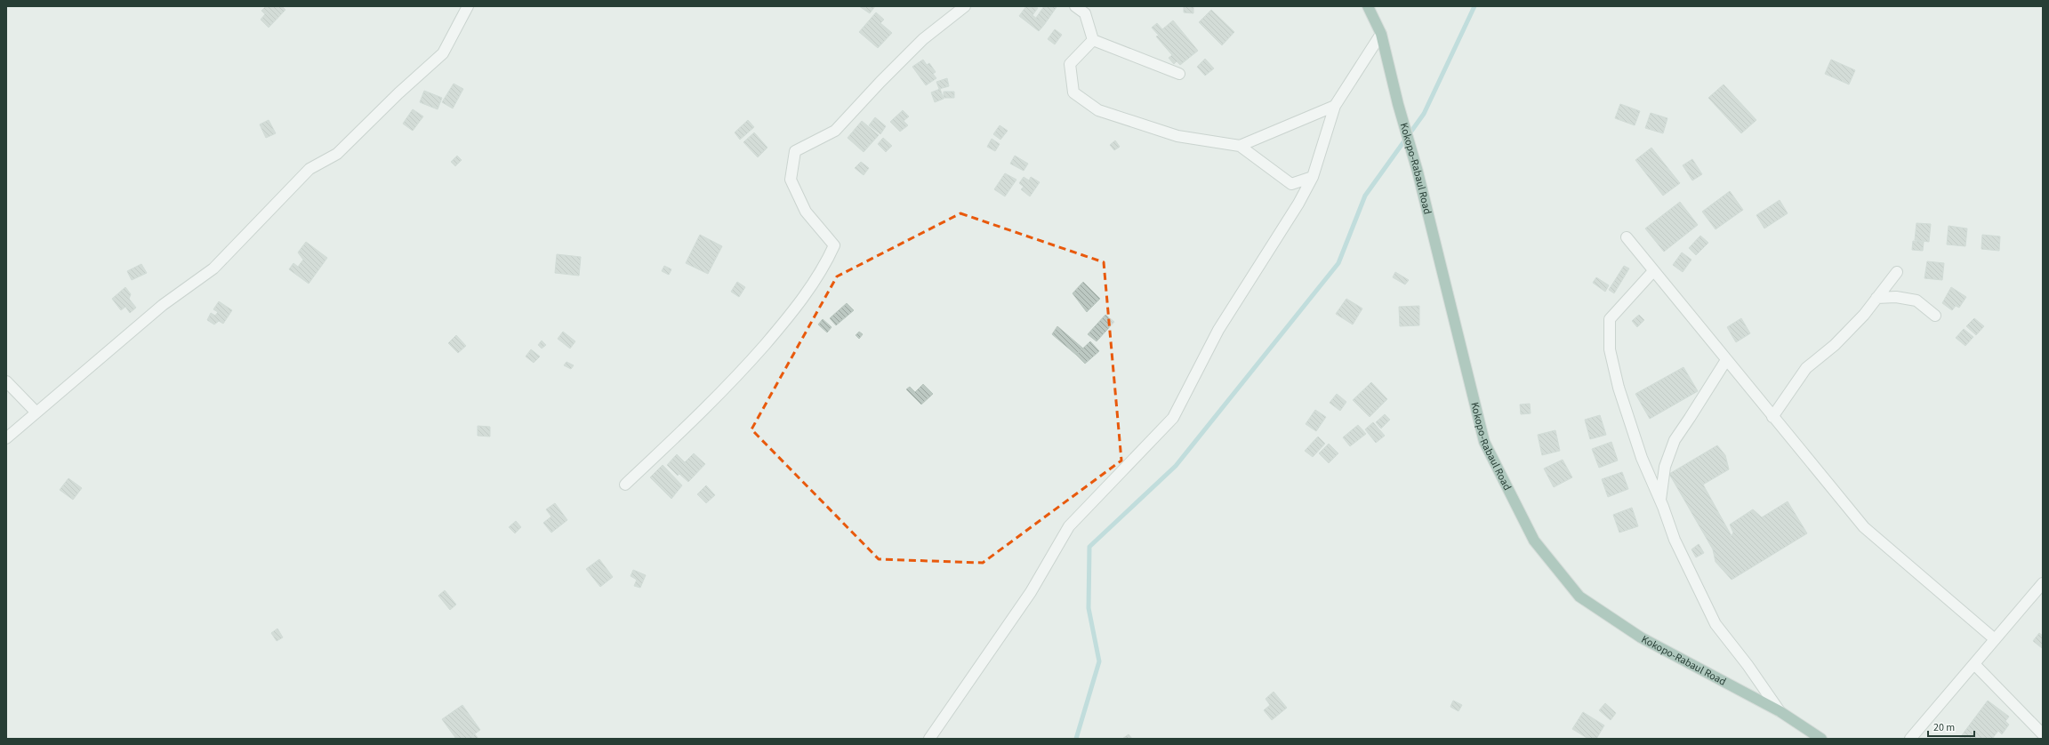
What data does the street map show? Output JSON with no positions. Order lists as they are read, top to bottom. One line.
{"streets":{"main road":["Kokopo-Rabaul Road"]},"scale_bar":"20 m"}
